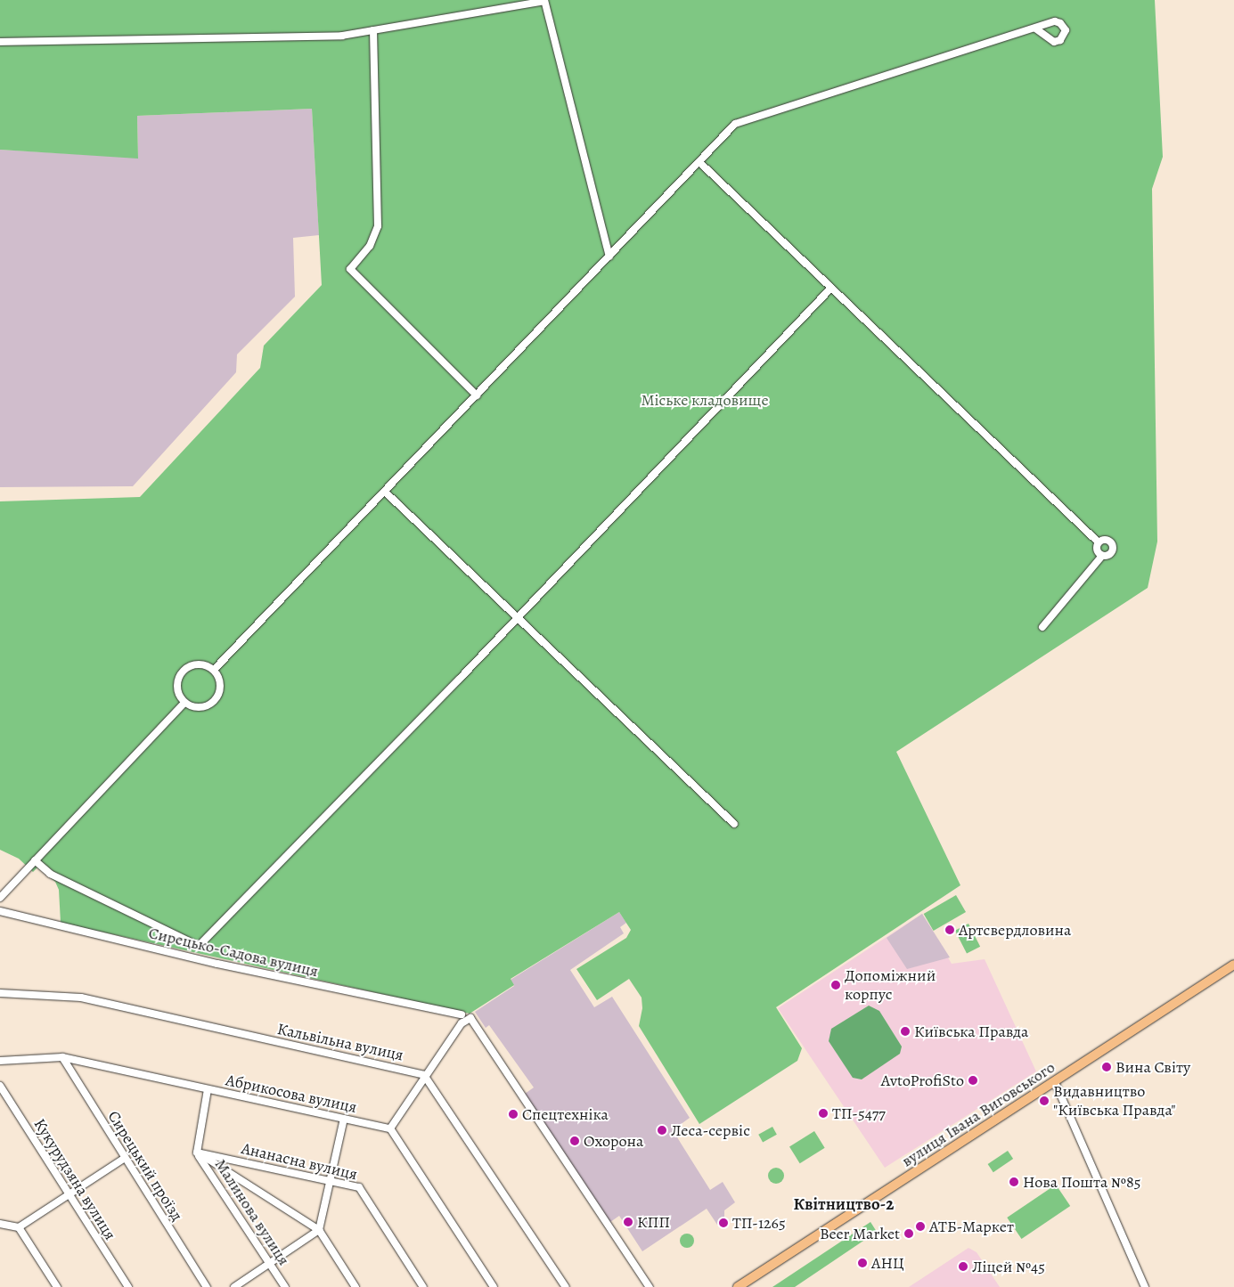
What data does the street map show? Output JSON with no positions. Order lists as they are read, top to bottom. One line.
{"streets":{"main road":["вулиця Івана Виговського"],"street":["Сирецько-Садова вулиця","Кальвільна вулиця","Абрикосова вулиця","Ананасна вулиця","Сирецький проїзд","Кукурудзяна вулиця","Малинова вулиця"]},"crossings":[["Абрикосова вулиця","Сирецький проїзд"],["Ананасна вулиця","Малинова вулиця"]],"districts":["Квітництво-2"],"parks":["Міське кладовище"],"places":["Артсвердловина","Допоміжний корпус","Київська Правда","Вина Світу","AvtoProfiSto","Видавництво \"Київська Правда\"","ТП-5477","Спецтехніка","Леса-сервіс","Охорона","Нова Пошта №85","КПП","ТП-1265","АТБ-Маркет","Beer Market","АНЦ","Ліцей №45"]}
